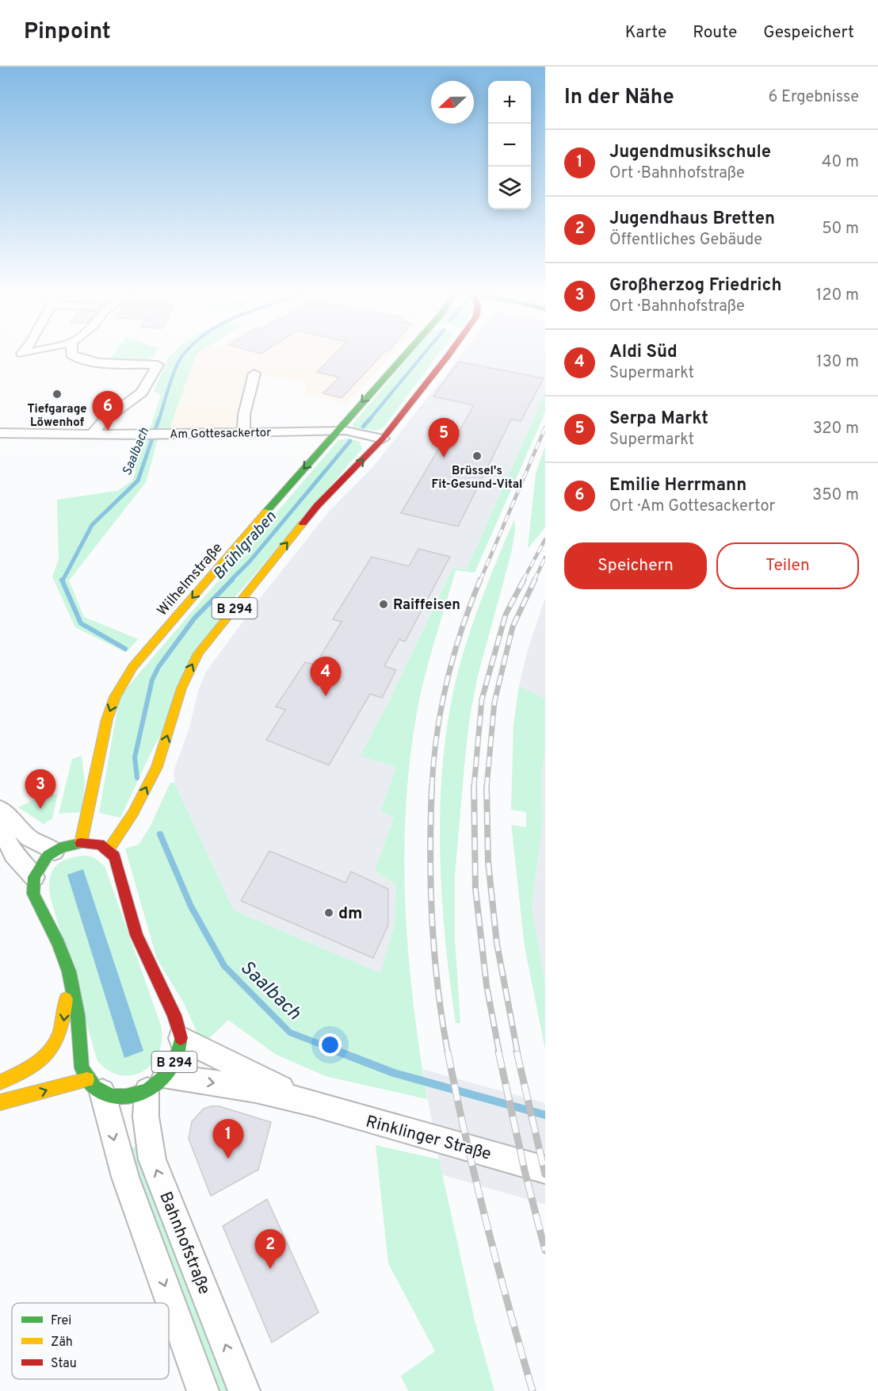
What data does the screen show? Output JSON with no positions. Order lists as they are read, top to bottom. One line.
{"streets":{"main road":["Wilhelmstraße","B 294"],"street":["Am Gottesackertor","Rinklinger Straße","Bahnhofstraße"]},"crossings":[["Am Gottesackertor","Wilhelmstraße"],["Am Gottesackertor","B 294"],["B 294","Rinklinger Straße"],["B 294","Bahnhofstraße"],["Rinklinger Straße","Bahnhofstraße"]],"water":["Saalbach","Brühlgraben"],"places":["Tiefgarage Löwenhof","Brüssel's Fit-Gesund-Vital","Raiffeisen","dm"],"legend":["Frei","Zäh","Stau"],"north":"left","page":{"header":"Pinpoint","nav":["Karte","Route","Gespeichert"],"heading":["In der Nähe","6 Ergebnisse"],"map_buttons":["+","−"],"list":[{"mark":"1","name":"Jugendmusikschule","note":"Ort · Bahnhofstraße","value":"40 m"},{"mark":"2","name":"Jugendhaus Bretten","note":"Öffentliches Gebäude","value":"50 m"},{"mark":"3","name":"Großherzog Friedrich","note":"Ort · Bahnhofstraße","value":"120 m"},{"mark":"4","name":"Aldi Süd","note":"Supermarkt","value":"130 m"},{"mark":"5","name":"Serpa Markt","note":"Supermarkt","value":"320 m"},{"mark":"6","name":"Emilie Herrmann","note":"Ort · Am Gottesackertor","value":"350 m"}],"pins":["6","5","4","3","1","2"],"buttons":["Speichern","Teilen"]}}
